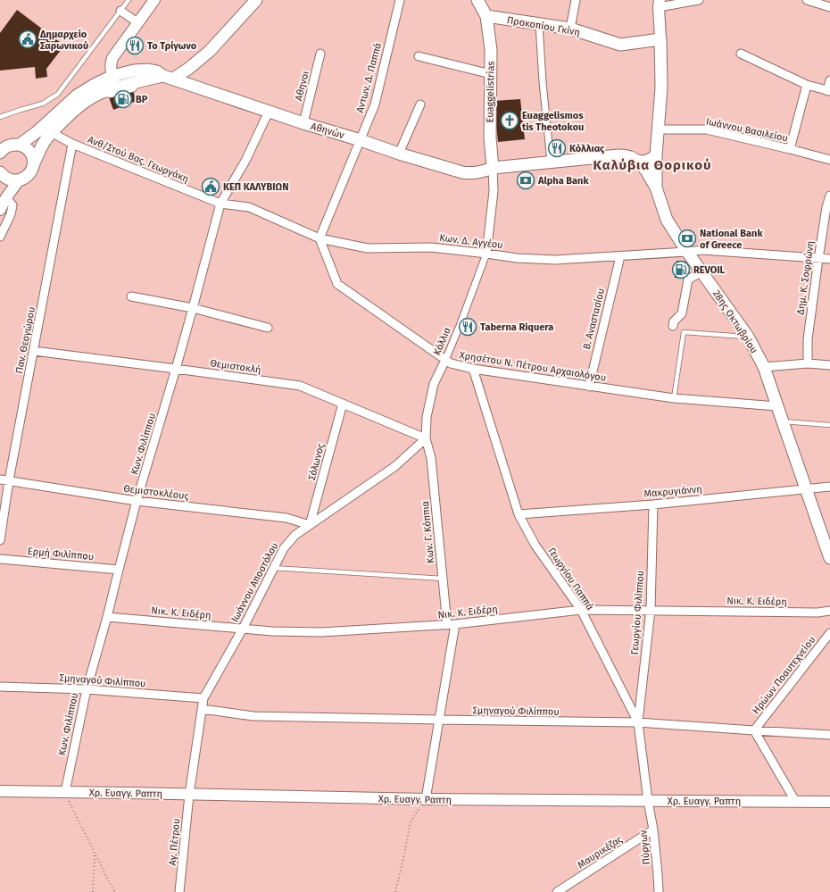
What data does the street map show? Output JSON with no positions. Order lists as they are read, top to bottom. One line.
{"streets":{"main road":["Προκοπίου Γκίνη","Euaggelistrias","Αθηνών","28ης Οκτωβρίου"],"street":["Αντων. Δ. Παππά","Αθηνοι","Ιωάννου Βασιλείου","Ανθ/Στού Βας. Γεωργάκη","Κων. Δ. Αγγέου","Δημ. Κ. Σοφρώνη","Β. Αναστασίου","Παν. Θεογώρου","Κόλλια","Θεμιστοκλή","Χρησέτου Ν. Πέτρου Αρχαιολόγου","Κων. Φιλίππου","Σόλωνος","Μακρυγιάννη","Θεμιστοκλέους","Κων. Γ. Κόππια","Ερμή Φιλίππου","Γεωργίου Παππά","Ιωάννου Αποστόλου","Νικ. Κ. Ειδέρη","Γεωργίου Φιλίππου","Ηρώων Ποαυτεχνείου","Σμηναγού Φιλίππου","Χρ. Ευαγγ. Ραπτη","Αγ. Πέτρου","Πύργων","Μαυρικέζας"]},"crossings":[["Προκοπίου Γκίνη","Euaggelistrias"],["Αντων. Δ. Παππά","Αθηνών"],["Αντων. Δ. Παππά","Ανθ/Στού Βας. Γεωργάκη"],["Αντων. Δ. Παππά","Κων. Δ. Αγγέου"],["Αντων. Δ. Παππά","Χρησέτου Ν. Πέτρου Αρχαιολόγου"],["Αθηνοι","Αθηνών"],["Euaggelistrias","Αθηνών"],["Αθηνών","28ης Οκτωβρίου"],["Αθηνών","Κων. Φιλίππου"],["Ανθ/Στού Βας. Γεωργάκη","Κων. Δ. Αγγέου"],["Ανθ/Στού Βας. Γεωργάκη","Παν. Θεογώρου"],["Ανθ/Στού Βας. Γεωργάκη","Χρησέτου Ν. Πέτρου Αρχαιολόγου"],["Ανθ/Στού Βας. Γεωργάκη","Κων. Φιλίππου"],["Κων. Δ. Αγγέου","Δημ. Κ. Σοφρώνη"],["Κων. Δ. Αγγέου","Β. Αναστασίου"],["Κων. Δ. Αγγέου","28ης Οκτωβρίου"],["Κων. Δ. Αγγέου","Κόλλια"],["Κων. Δ. Αγγέου","Χρησέτου Ν. Πέτρου Αρχαιολόγου"],["Β. Αναστασίου","Χρησέτου Ν. Πέτρου Αρχαιολόγου"],["28ης Οκτωβρίου","Χρησέτου Ν. Πέτρου Αρχαιολόγου"],["28ης Οκτωβρίου","Μακρυγιάννη"],["Παν. Θεογώρου","Θεμιστοκλή"],["Παν. Θεογώρου","Θεμιστοκλέους"],["Κόλλια","Θεμιστοκλή"],["Κόλλια","Χρησέτου Ν. Πέτρου Αρχαιολόγου"],["Κόλλια","Κων. Γ. Κόππια"],["Κόλλια","Ιωάννου Αποστόλου"],["Θεμιστοκλή","Κων. Φιλίππου"],["Θεμιστοκλή","Σόλωνος"],["Θεμιστοκλή","Κων. Γ. Κόππια"],["Θεμιστοκλή","Ιωάννου Αποστόλου"],["Χρησέτου Ν. Πέτρου Αρχαιολόγου","Γεωργίου Παππά"],["Κων. Φιλίππου","Θεμιστοκλέους"],["Κων. Φιλίππου","Ερμή Φιλίππου"],["Κων. Φιλίππου","Νικ. Κ. Ειδέρη"],["Κων. Φιλίππου","Σμηναγού Φιλίππου"],["Κων. Φιλίππου","Χρ. Ευαγγ. Ραπτη"],["Σόλωνος","Θεμιστοκλέους"],["Σόλωνος","Ιωάννου Αποστόλου"],["Μακρυγιάννη","Γεωργίου Παππά"],["Μακρυγιάννη","Γεωργίου Φιλίππου"],["Θεμιστοκλέους","Ιωάννου Αποστόλου"],["Κων. Γ. Κόππια","Ιωάννου Αποστόλου"],["Κων. Γ. Κόππια","Νικ. Κ. Ειδέρη"],["Κων. Γ. Κόππια","Σμηναγού Φιλίππου"],["Κων. Γ. Κόππια","Χρ. Ευαγγ. Ραπτη"],["Γεωργίου Παππά","Νικ. Κ. Ειδέρη"],["Γεωργίου Παππά","Γεωργίου Φιλίππου"],["Γεωργίου Παππά","Σμηναγού Φιλίππου"],["Γεωργίου Παππά","Χρ. Ευαγγ. Ραπτη"],["Γεωργίου Παππά","Πύργων"],["Ιωάννου Αποστόλου","Νικ. Κ. Ειδέρη"],["Ιωάννου Αποστόλου","Σμηναγού Φιλίππου"],["Ιωάννου Αποστόλου","Χρ. Ευαγγ. Ραπτη"],["Ιωάννου Αποστόλου","Αγ. Πέτρου"],["Νικ. Κ. Ειδέρη","Γεωργίου Φιλίππου"],["Γεωργίου Φιλίππου","Σμηναγού Φιλίππου"],["Ηρώων Ποαυτεχνείου","Σμηναγού Φιλίππου"],["Χρ. Ευαγγ. Ραπτη","Αγ. Πέτρου"],["Χρ. Ευαγγ. Ραπτη","Πύργων"],["Πύργων","Μαυρικέζας"]],"districts":["Καλύβια Θορικού"],"places":{"public building":["Δημαρχείο Σαρωνικού","ΚΕΠ ΚΑΛΥΒΙΩΝ"],"restaurant":["Το Τρίγωνο","Κόλλιας","Taberna Riquera"],"fuel station":["BP","REVOIL"],"church":["Euaggelismos tis Theotokou"],"bank":["Alpha Bank","National Bank of Greece"]}}
